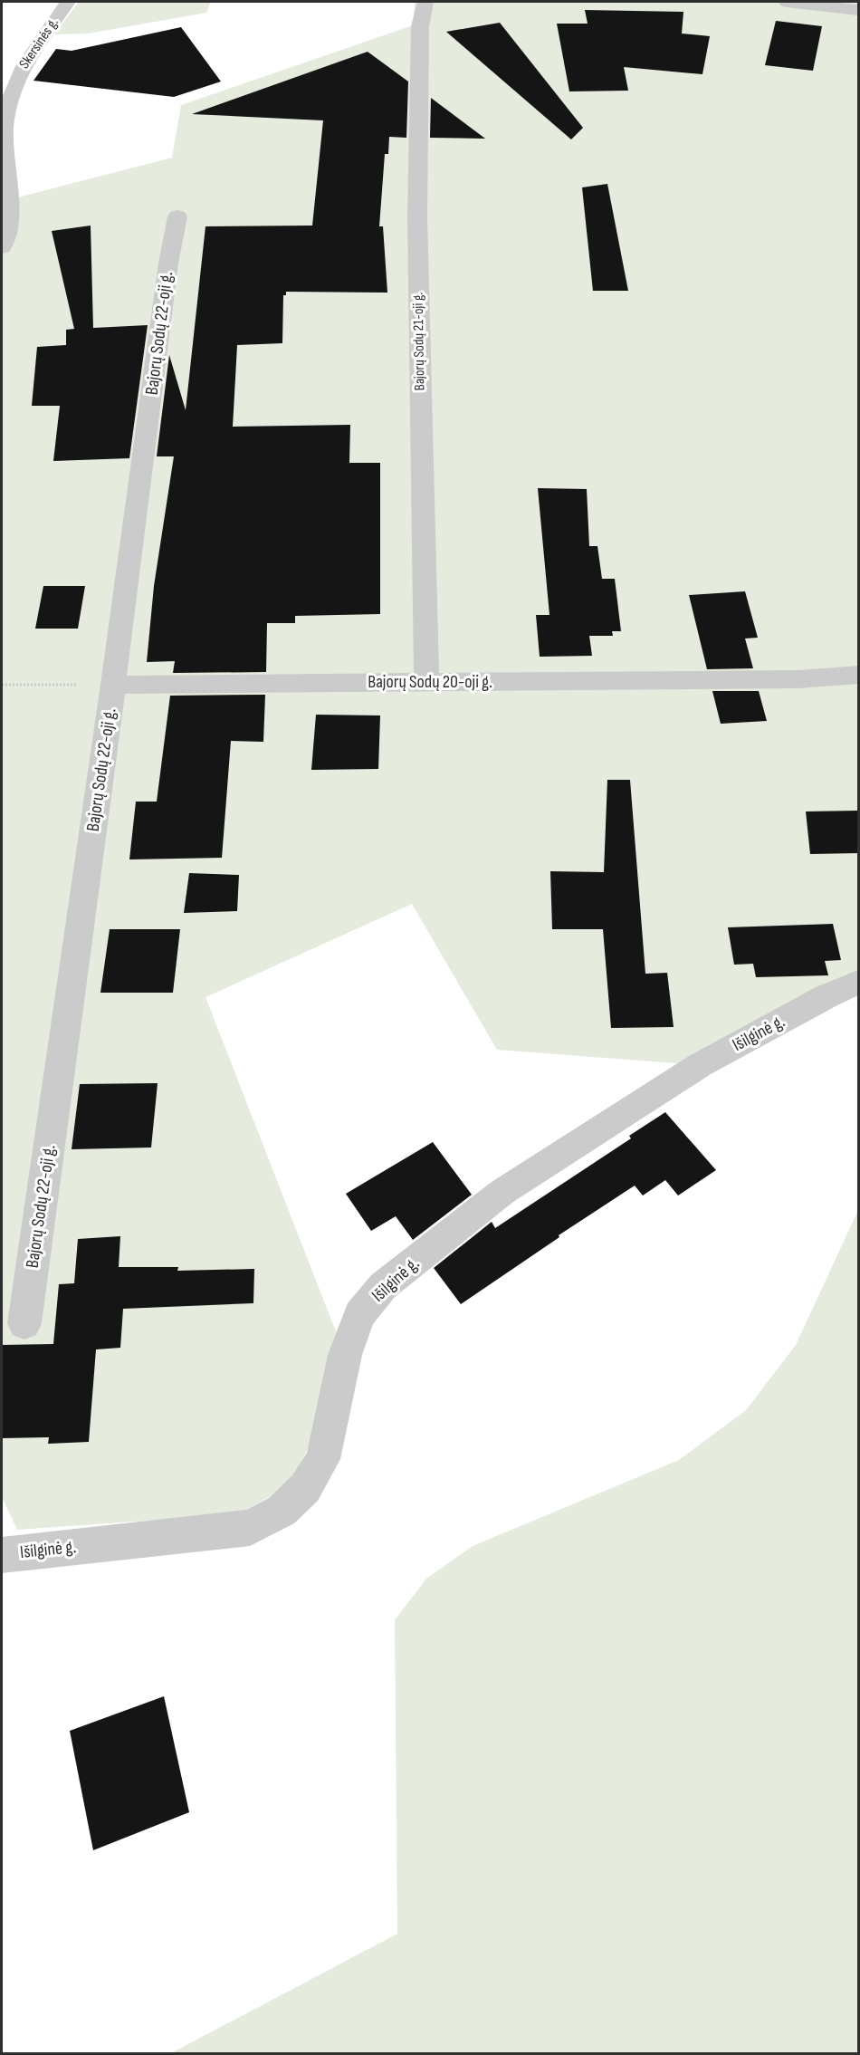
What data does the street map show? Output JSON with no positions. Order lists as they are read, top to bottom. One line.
{"streets":{"street":["Skersinės g.","Bajorų Sodų 22-oji g.","Bajorų Sodų 21-oji g.","Bajorų Sodų 20-oji g.","Išilginė g."]},"crossings":[["Bajorų Sodų 22-oji g.","Bajorų Sodų 20-oji g."],["Bajorų Sodų 21-oji g.","Bajorų Sodų 20-oji g."]]}
